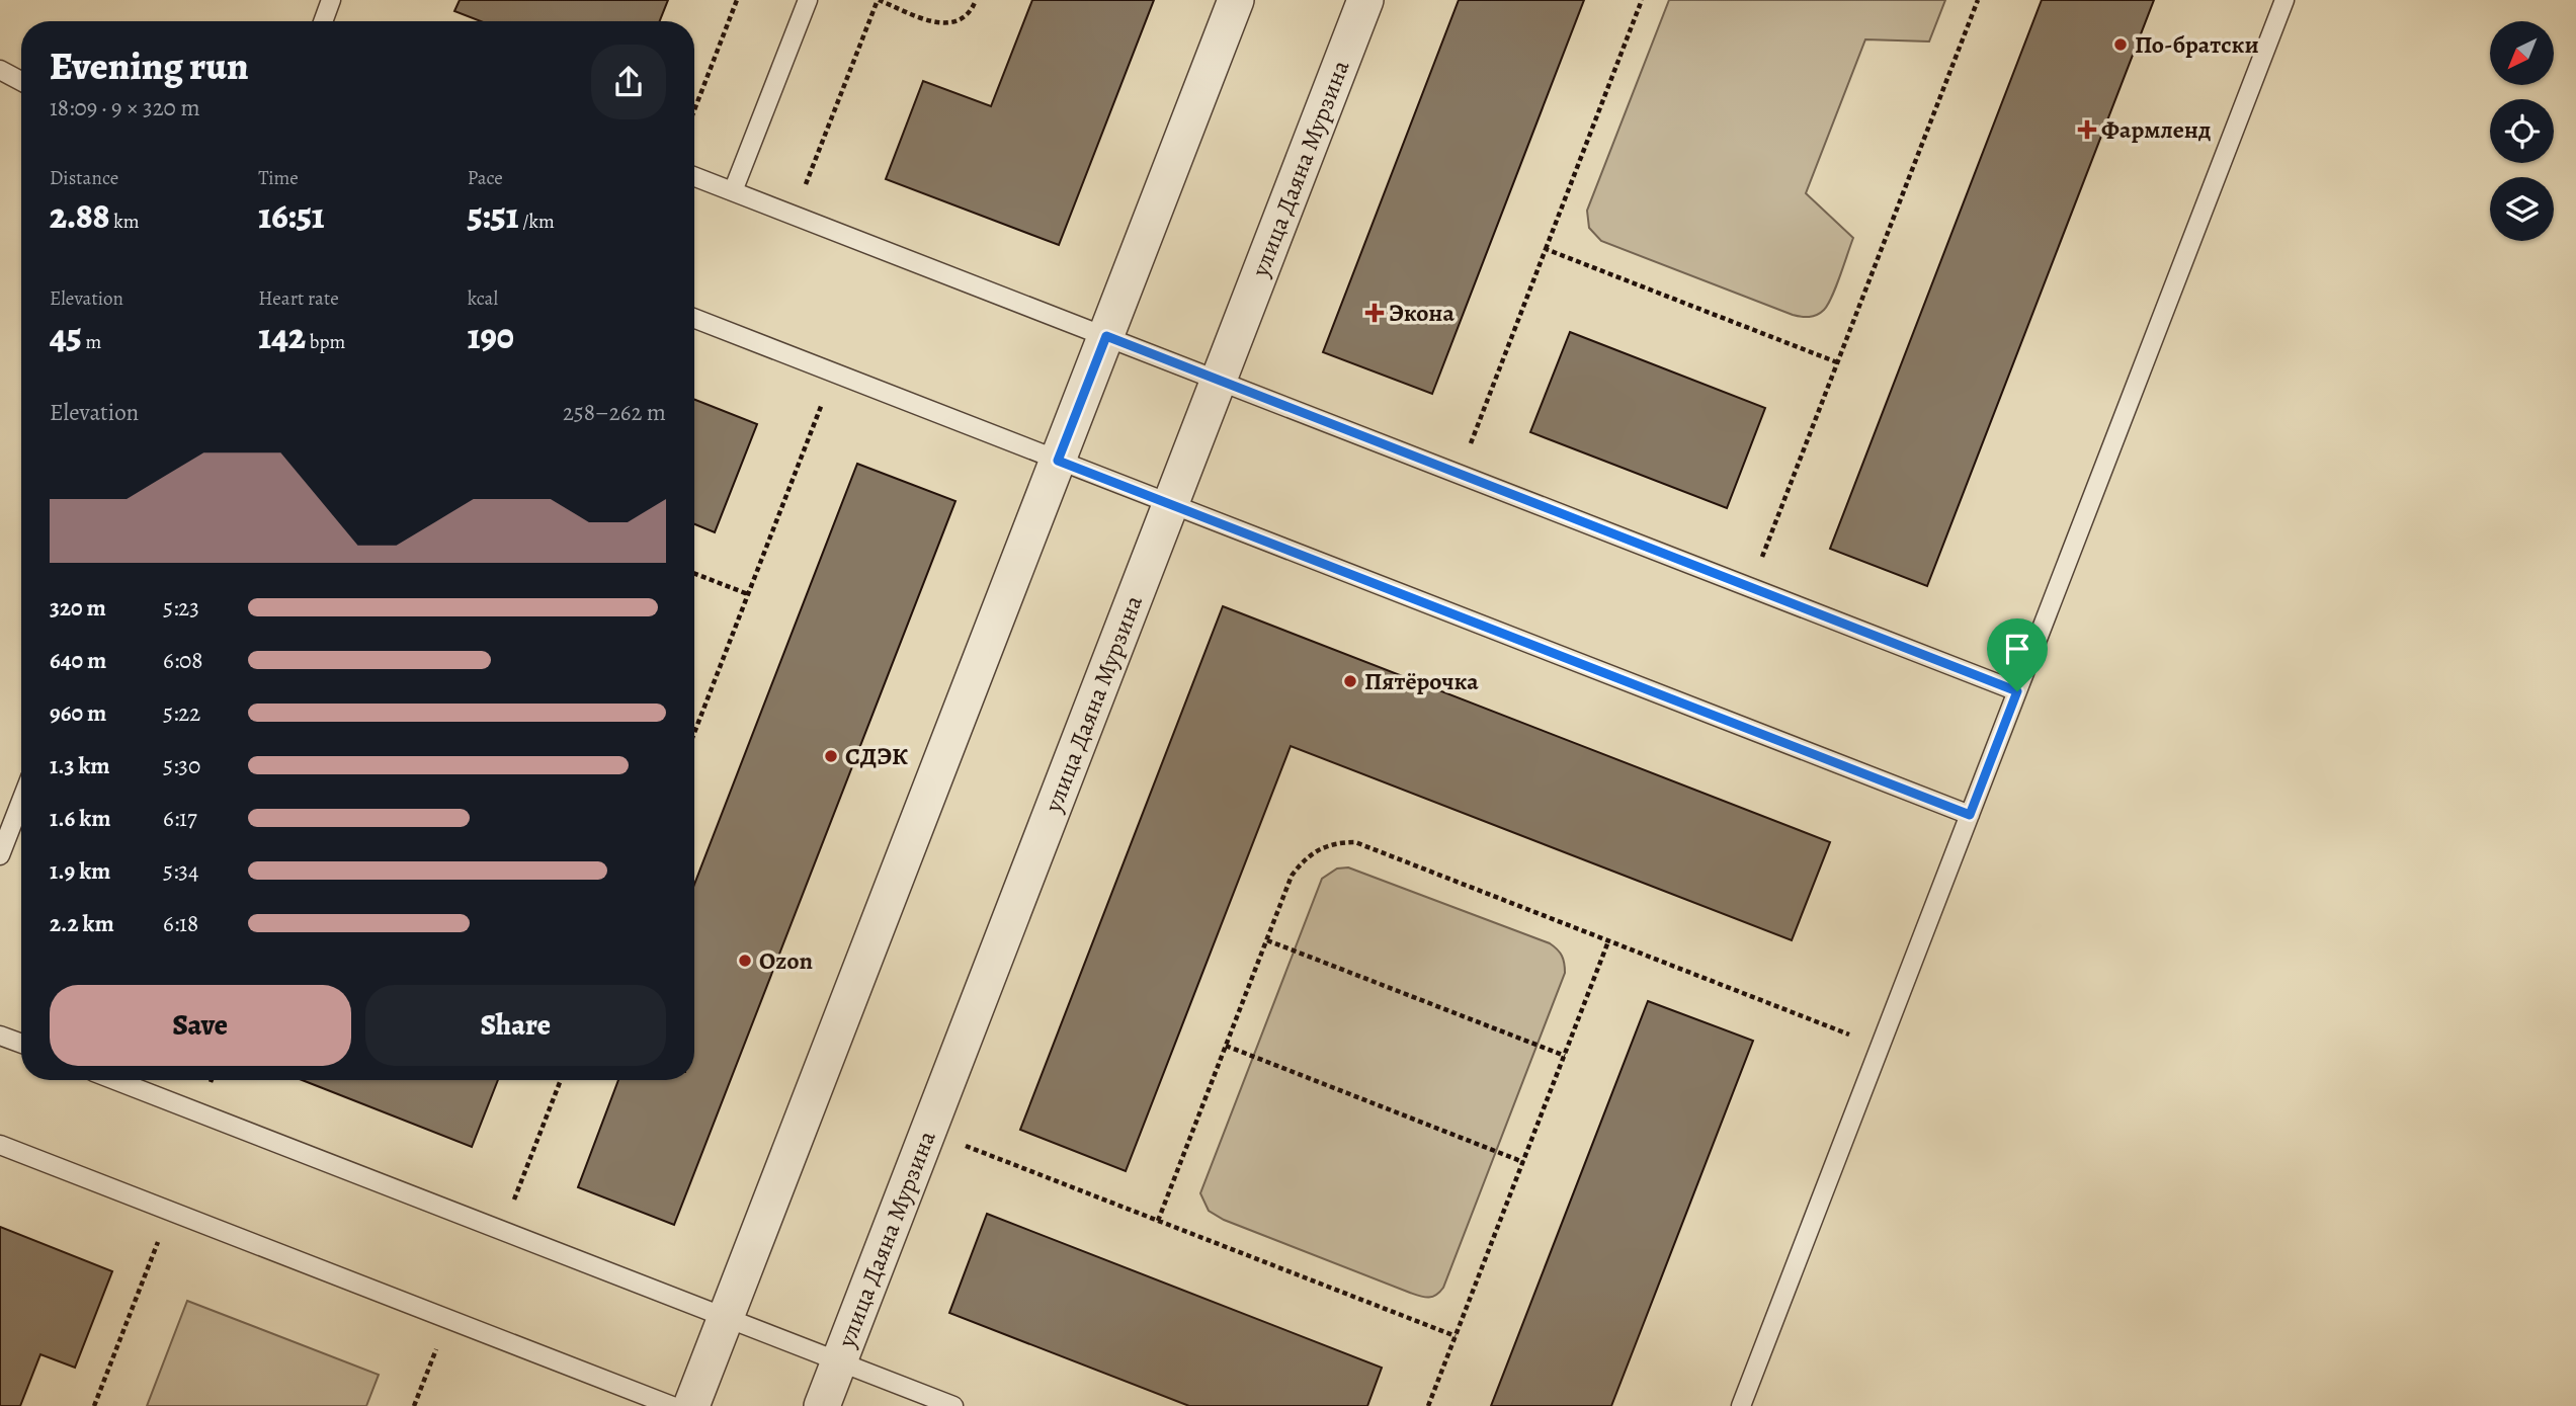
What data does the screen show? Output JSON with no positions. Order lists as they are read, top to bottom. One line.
{"streets":{"street":["улица Даяна Мурзина"]},"places":{"other":["По-братски","Пятёрочка","СДЭК","Ozon"],"health":["Фармленд","Экона"]},"north":"bottom left","page":{"heading":["Evening run","18:09 · 9 × 320 m"],"stats":[["Distance","2.88 km"],["Time","16:51"],["Pace","5:51 /km"],["Elevation","45 m"],["Heart rate","142 bpm"],["kcal","190"]],"chart":["Elevation","258–262 m"],"list":[{"name":"320 m","note":"5:23"},{"name":"640 m","note":"6:08"},{"name":"960 m","note":"5:22"},{"name":"1.3 km","note":"5:30"},{"name":"1.6 km","note":"6:17"},{"name":"1.9 km","note":"5:34"},{"name":"2.2 km","note":"6:18"}],"buttons":["Save","Share"]}}
